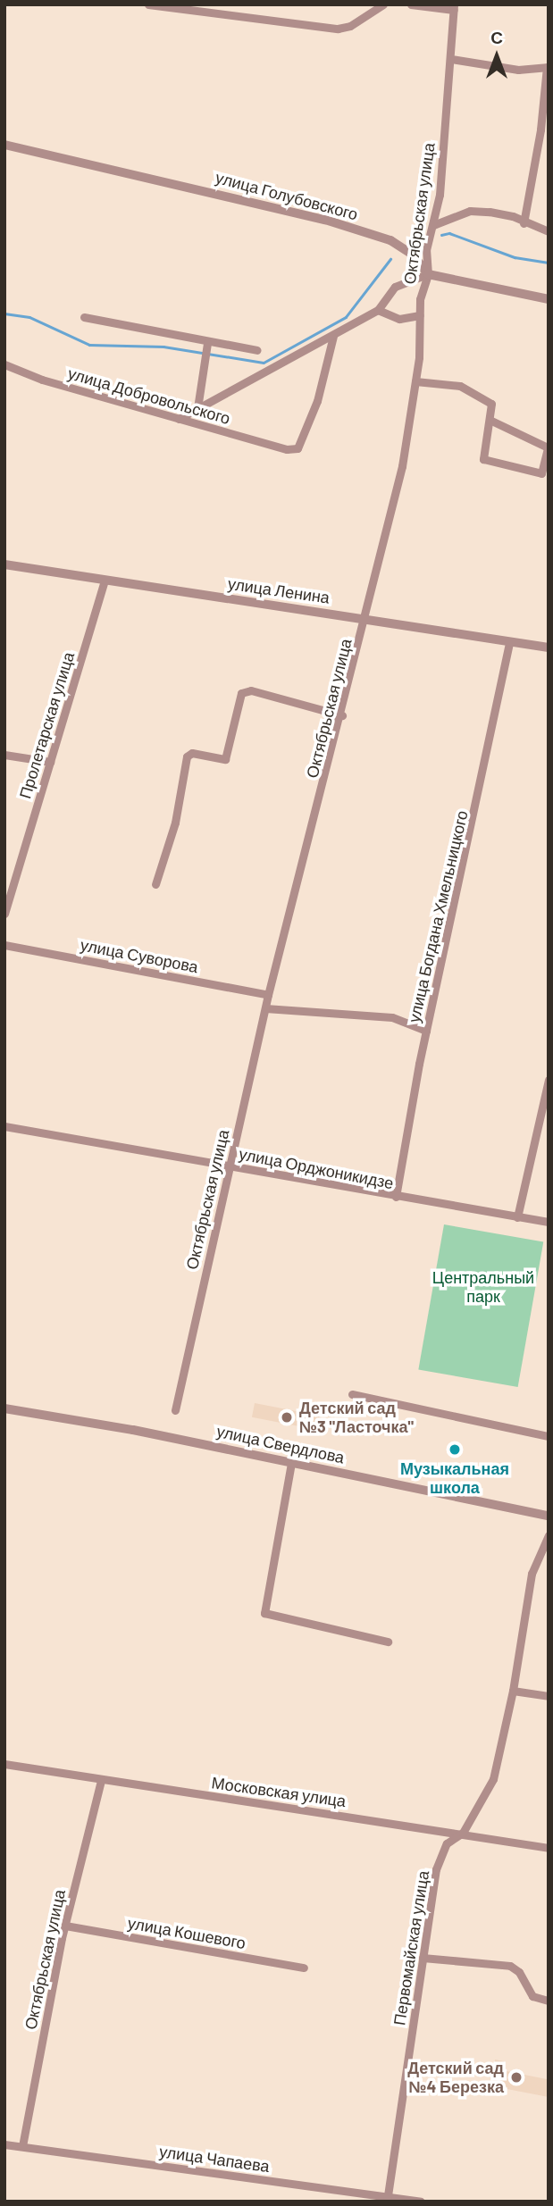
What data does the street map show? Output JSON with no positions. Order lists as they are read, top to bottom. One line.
{"streets":{"street":["улица Голубовского","Октябрьская улица","улица Добровольского","улица Ленина","Пролетарская улица","улица Богдана Хмельницкого","улица Суворова","улица Орджоникидзе","улица Свердлова","Московская улица","улица Кошевого","Первомайская улица","улица Чапаева"]},"crossings":[["улица Голубовского","Октябрьская улица"],["Октябрьская улица","улица Ленина"],["Октябрьская улица","улица Суворова"],["Октябрьская улица","улица Орджоникидзе"],["Октябрьская улица","Московская улица"],["Октябрьская улица","улица Кошевого"],["Октябрьская улица","улица Чапаева"],["улица Ленина","Пролетарская улица"],["улица Ленина","улица Богдана Хмельницкого"],["улица Богдана Хмельницкого","улица Орджоникидзе"],["Московская улица","Первомайская улица"],["Первомайская улица","улица Чапаева"]],"parks":["Центральный парк"],"places":["Детский сад №3 \"Ласточка\"","Музыкальная школа","Детский сад №4 Березка"],"north":"top"}
